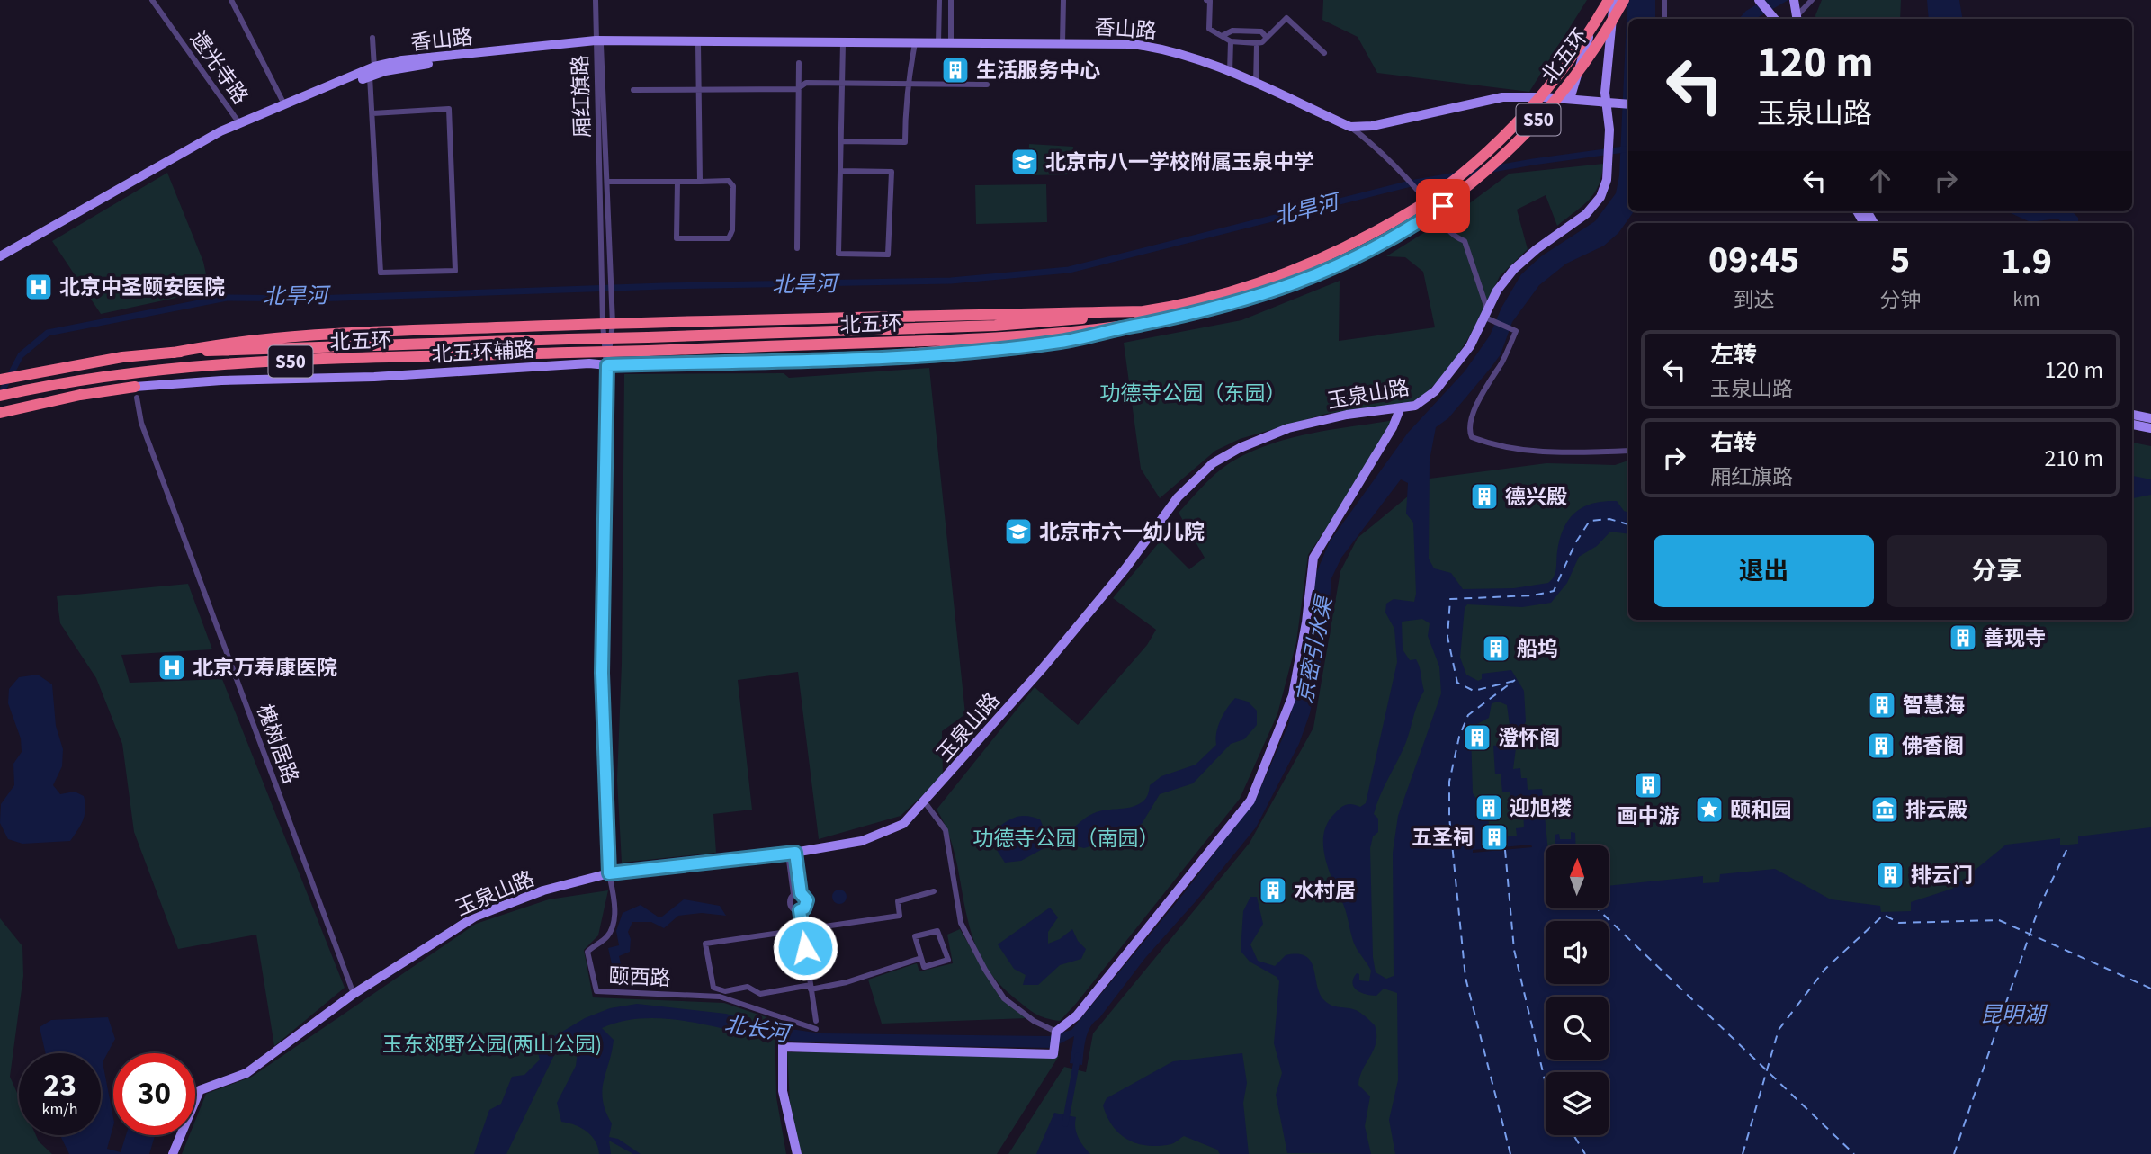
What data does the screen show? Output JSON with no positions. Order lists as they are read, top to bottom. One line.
{"streets":{"highway":["北五环","S50"],"street":["香山路","遗光寺路","厢红旗路","北五环辅路","玉泉山路","槐树居路","颐西路"]},"crossings":[["香山路","遗光寺路"],["香山路","厢红旗路"],["厢红旗路","北五环辅路"],["厢红旗路","玉泉山路"],["厢红旗路","颐西路"],["北五环辅路","槐树居路"],["玉泉山路","槐树居路"],["玉泉山路","颐西路"]],"water":["北旱河","京密引水渠","昆明湖","北长河"],"parks":["功德寺公园（东园）","功德寺公园（南园）","玉东郊野公园(两山公园)"],"places":{"building":["生活服务中心","德兴殿","善现寺","船坞","智慧海","澄怀阁","佛香阁","画中游","迎旭楼","五圣祠","排云门","水村居"],"school or university":["北京市八一学校附属玉泉中学","北京市六一幼儿院"],"hospital":["北京中圣颐安医院","北京万寿康医院"],"place":["颐和园"],"museum":["排云殿"]},"north":"top","page":{"turn":["120 m","玉泉山路"],"eta":["09:45","到达","5","分钟","1.9","km"],"list":[{"name":"左转","note":"玉泉山路","value":"120 m"},{"name":"右转","note":"厢红旗路","value":"210 m"}],"buttons":["退出","分享"],"speed":"23 km/h","limit":"30"}}
